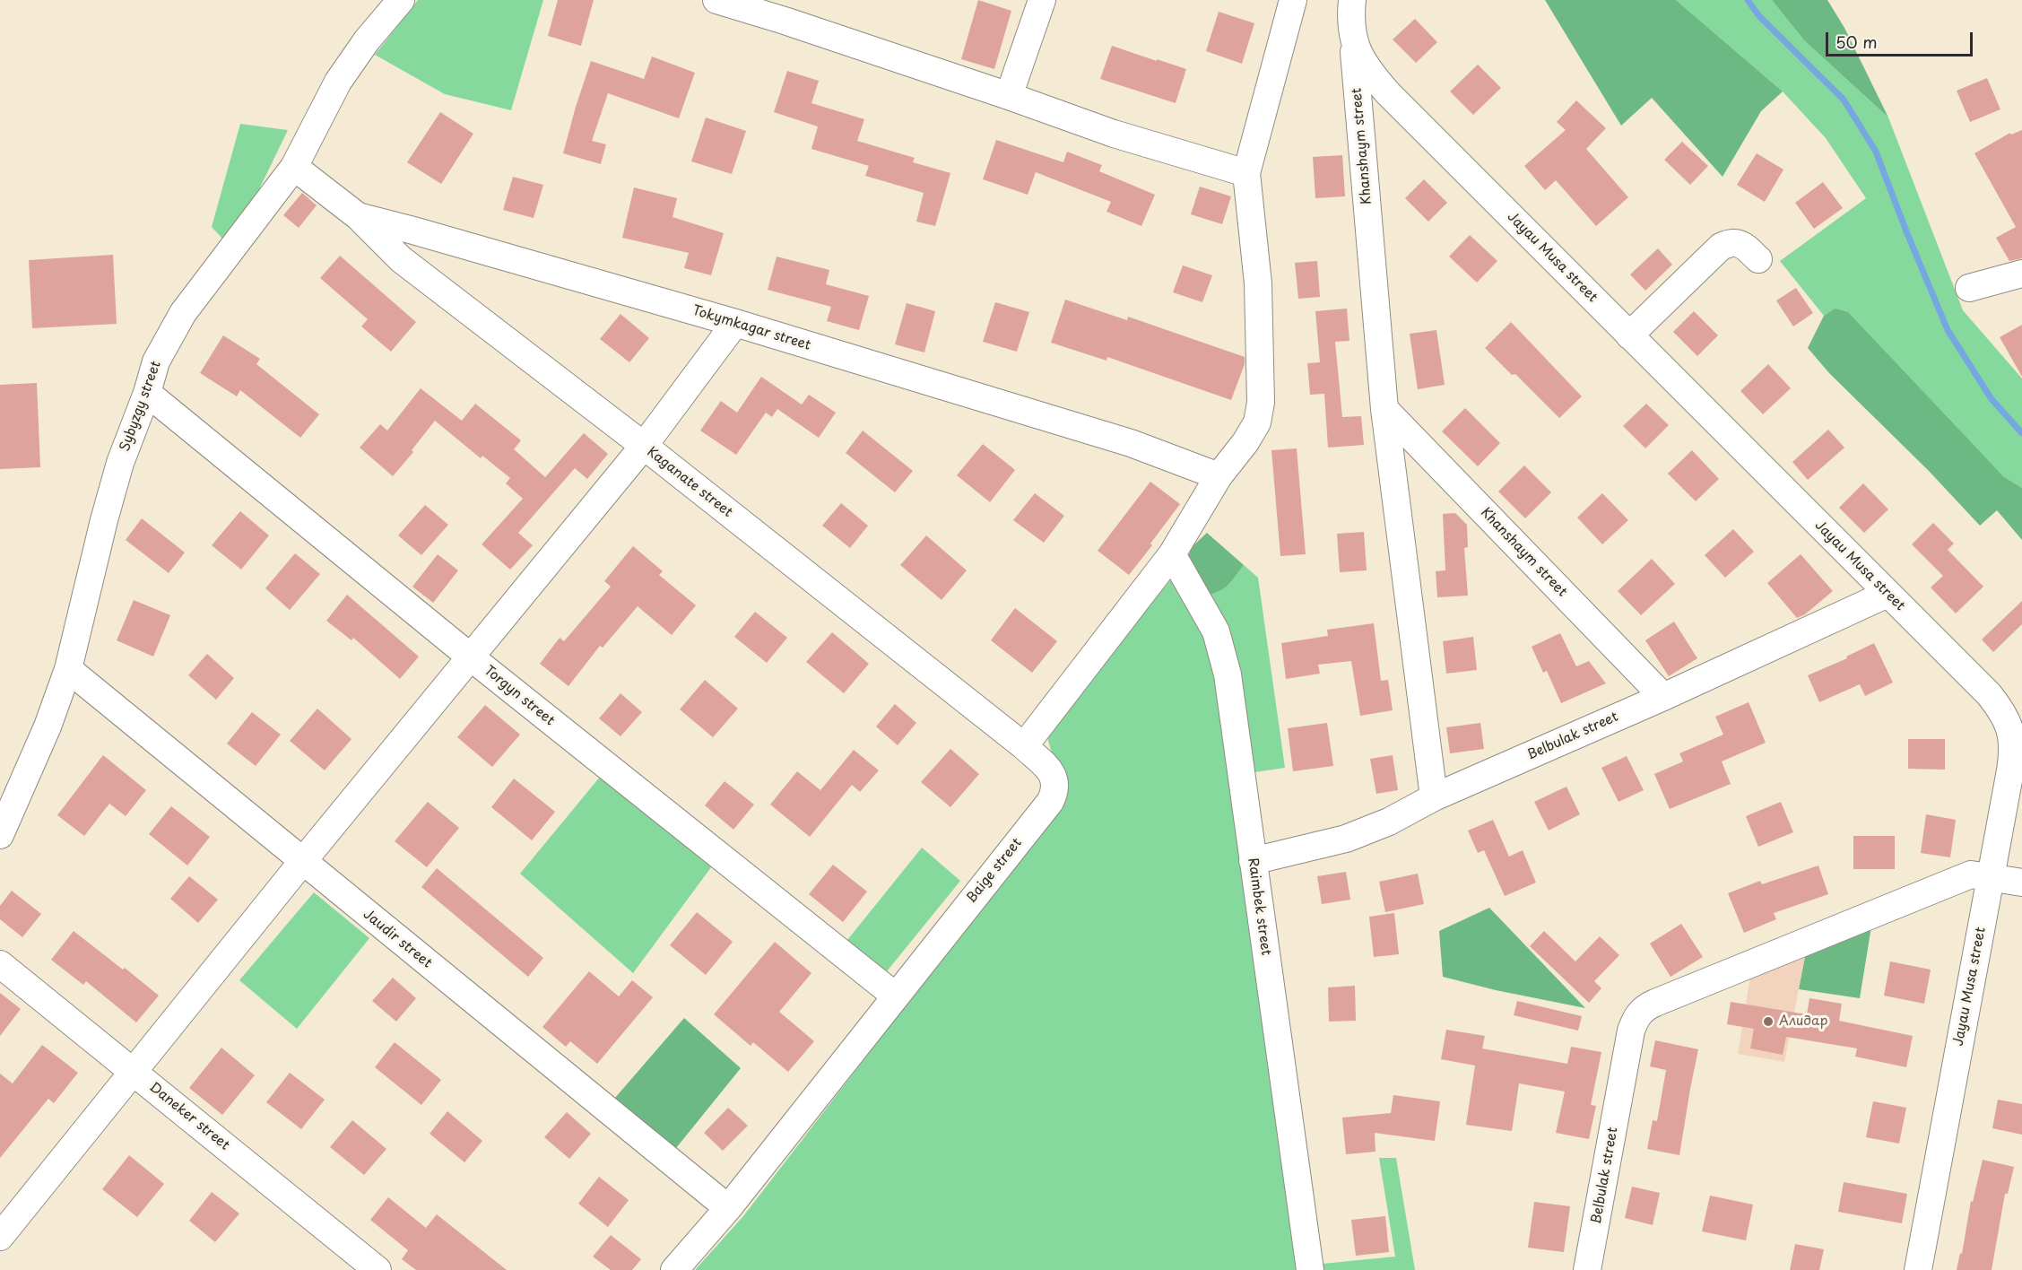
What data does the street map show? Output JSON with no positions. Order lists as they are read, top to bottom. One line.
{"streets":{"street":["Khanshaym street","Jayau Musa street","Tokymkagar street","Sybyzgy street","Kaganate street","Torgyn street","Belbulak street","Baige street","Raimbek street","Jaudir street","Daneker street"]},"crossings":[["Khanshaym street","Jayau Musa street"],["Khanshaym street","Belbulak street"],["Jayau Musa street","Belbulak street"],["Tokymkagar street","Sybyzgy street"],["Tokymkagar street","Kaganate street"],["Sybyzgy street","Torgyn street"],["Sybyzgy street","Jaudir street"],["Kaganate street","Baige street"],["Torgyn street","Baige street"],["Belbulak street","Raimbek street"],["Baige street","Jaudir street"]],"places":["Алидар"],"scale_bar":"50 m"}
